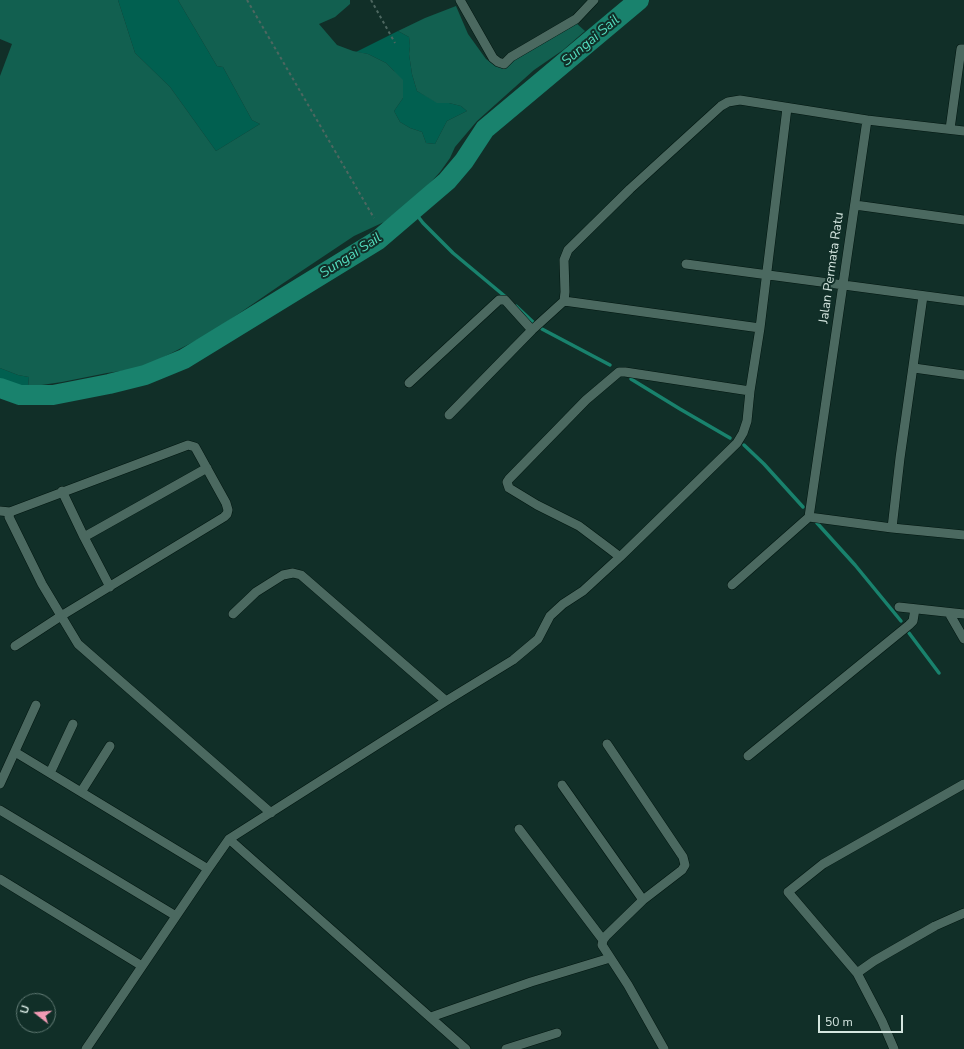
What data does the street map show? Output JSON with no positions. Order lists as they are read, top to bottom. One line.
{"streets":{"street":["Jalan Permata Ratu"]},"water":["Sungai Sail"],"scale_bar":"50 m","north":"left"}
